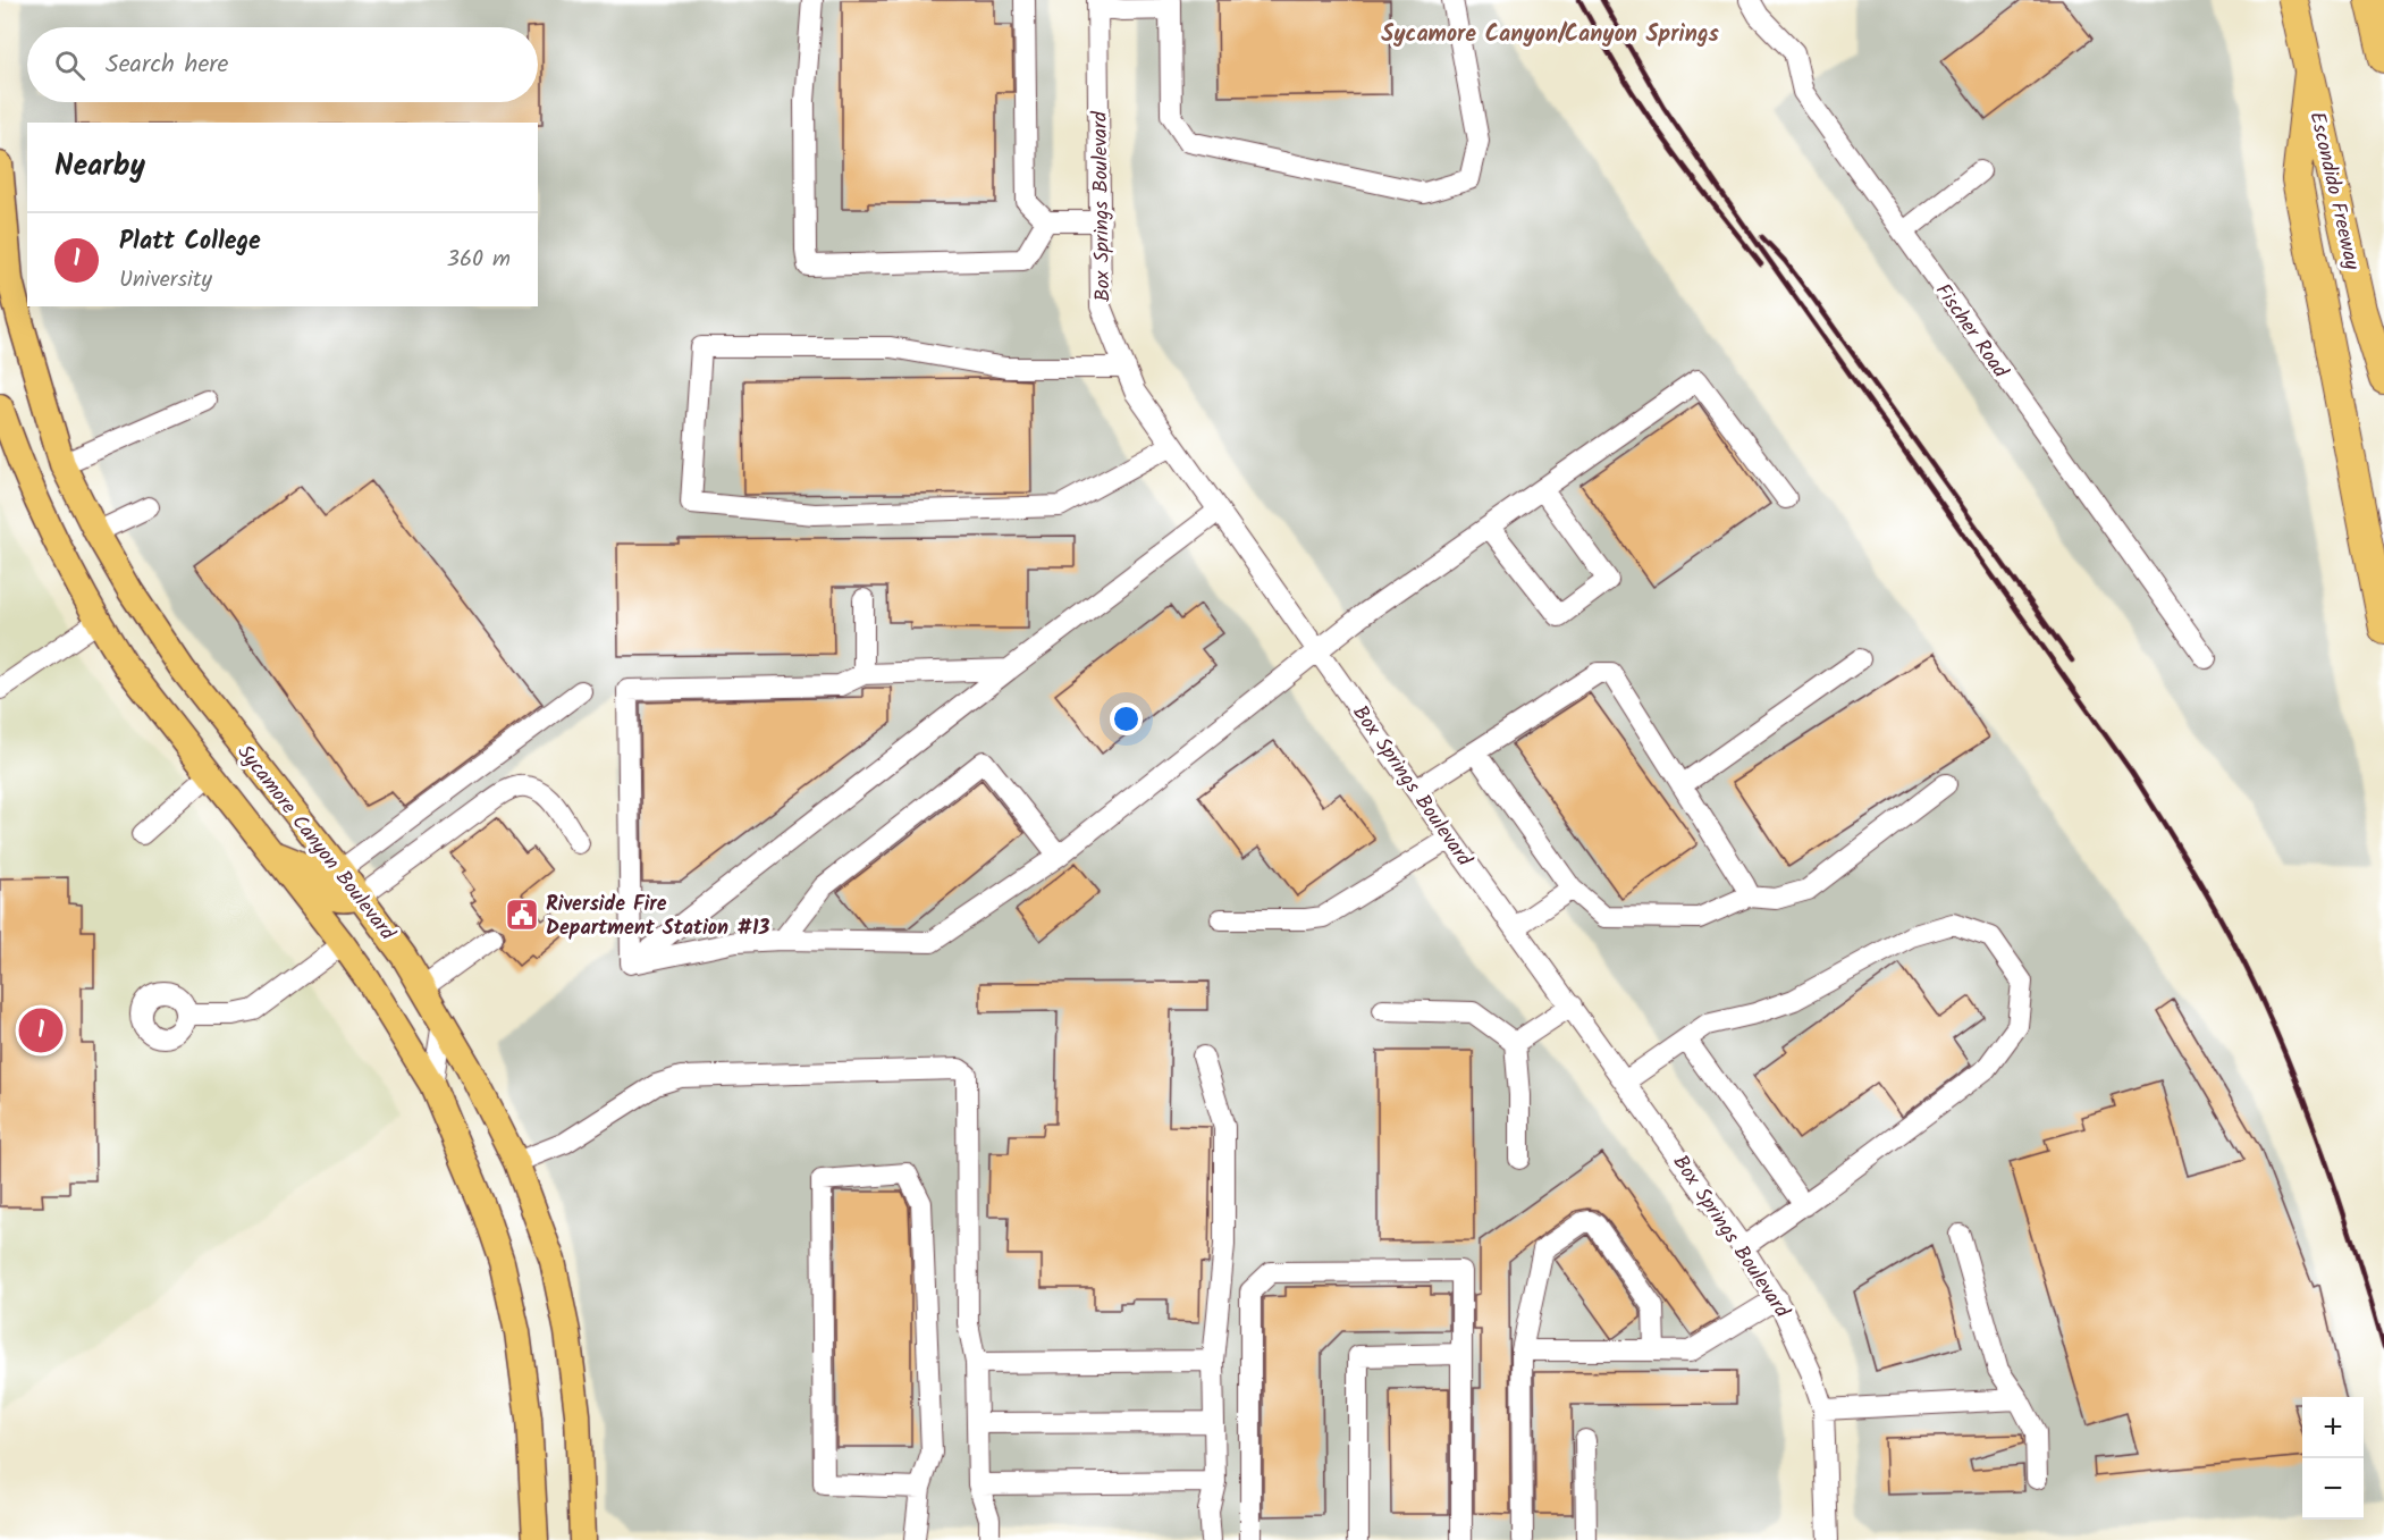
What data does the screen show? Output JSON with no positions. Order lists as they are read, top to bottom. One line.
{"streets":{"highway":["Escondido Freeway"],"main road":["Sycamore Canyon Boulevard"],"street":["Box Springs Boulevard","Fischer Road"]},"districts":["Sycamore Canyon/Canyon Springs"],"places":{"public building":["Riverside Fire Department Station #13"]},"page":{"search":"Search here","heading":"Nearby","list":[{"mark":"1","name":"Platt College","note":"University","value":"360 m"}],"pins":"1","map_buttons":["+","−"]}}
